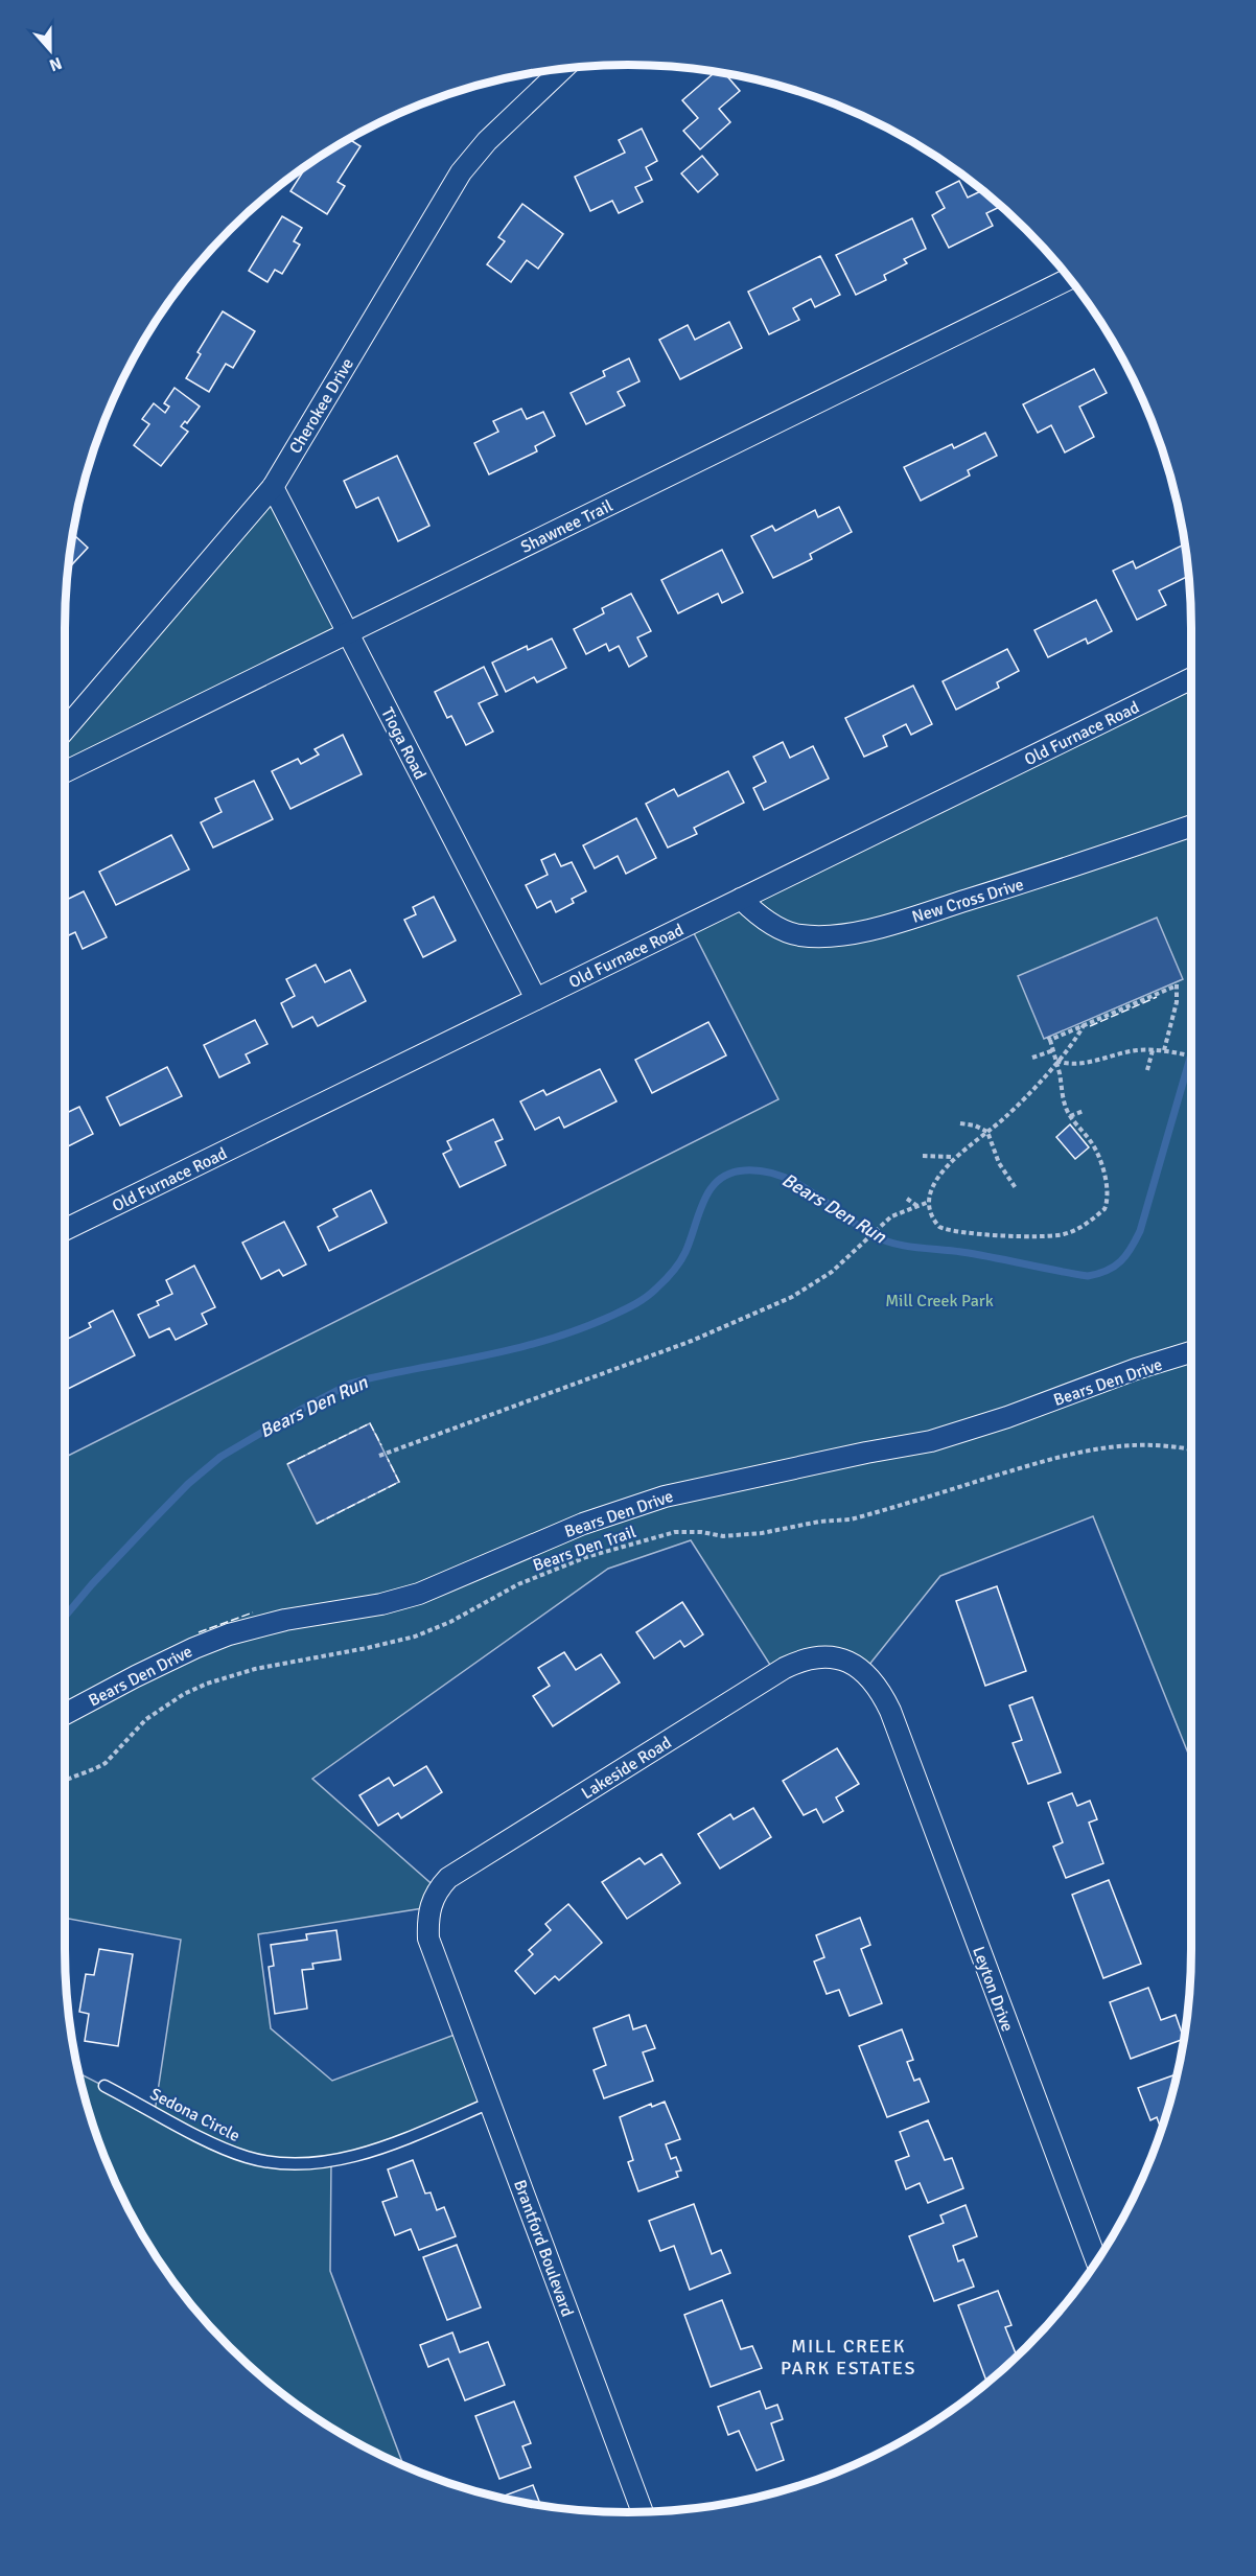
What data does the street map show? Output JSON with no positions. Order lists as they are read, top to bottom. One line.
{"streets":{"street":["Cherokee Drive","Shawnee Trail","Old Furnace Road","Tioga Road","New Cross Drive","Bears Den Drive","Lakeside Road","Leyton Drive","Brantford Boulevard"],"lane":["Sedona Circle"],"path":["Bears Den Trail"]},"crossings":[["Cherokee Drive","Tioga Road"],["Shawnee Trail","Tioga Road"],["Old Furnace Road","Tioga Road"],["Old Furnace Road","New Cross Drive"],["Lakeside Road","Leyton Drive"],["Lakeside Road","Brantford Boulevard"],["Sedona Circle","Brantford Boulevard"]],"districts":["MILL CREEK PARK ESTATES"],"water":["Bears Den Run"],"parks":["Mill Creek Park"],"north":"bottom"}
